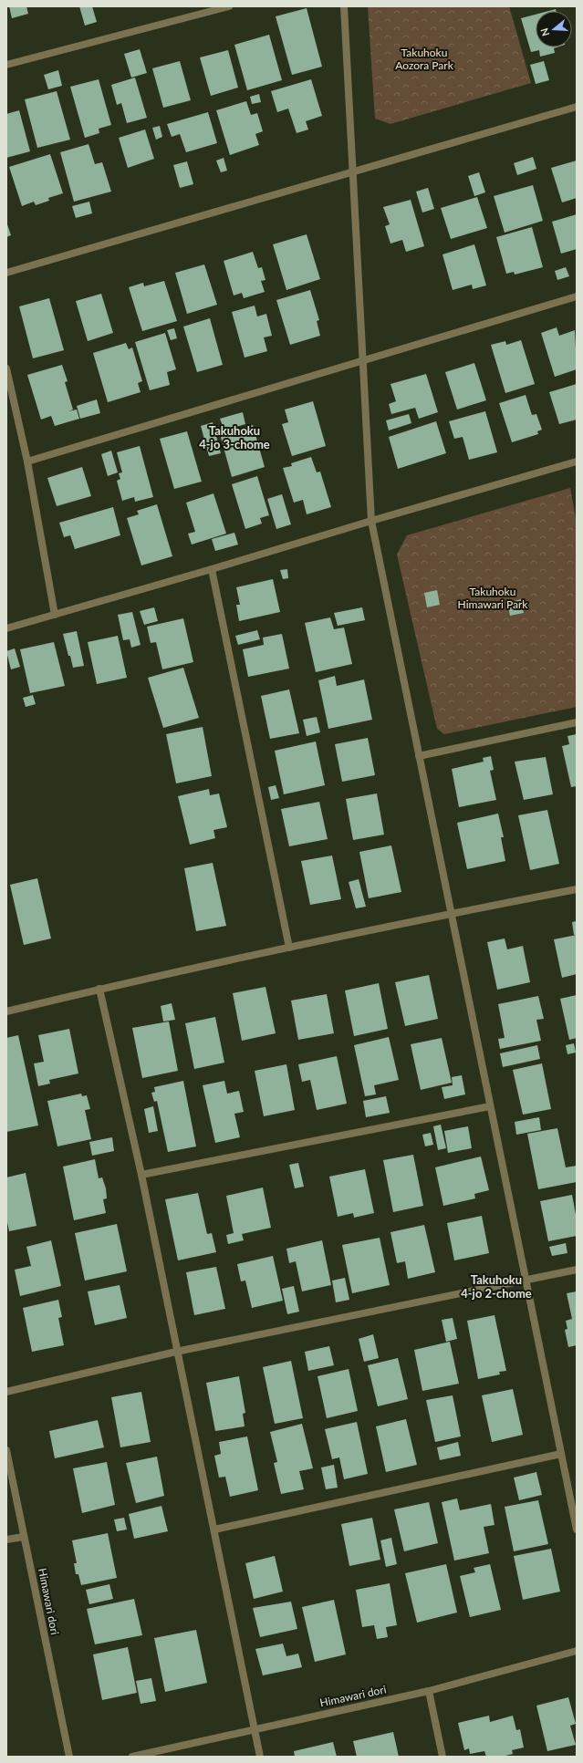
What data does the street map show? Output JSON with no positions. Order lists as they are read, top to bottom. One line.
{"streets":{"street":["Himawari dori"]},"districts":["Takuhoku 4-jo 3-chome","Takuhoku 4-jo 2-chome"],"parks":["Takuhoku Aozora Park","Takuhoku Himawari Park"],"north":"left"}
